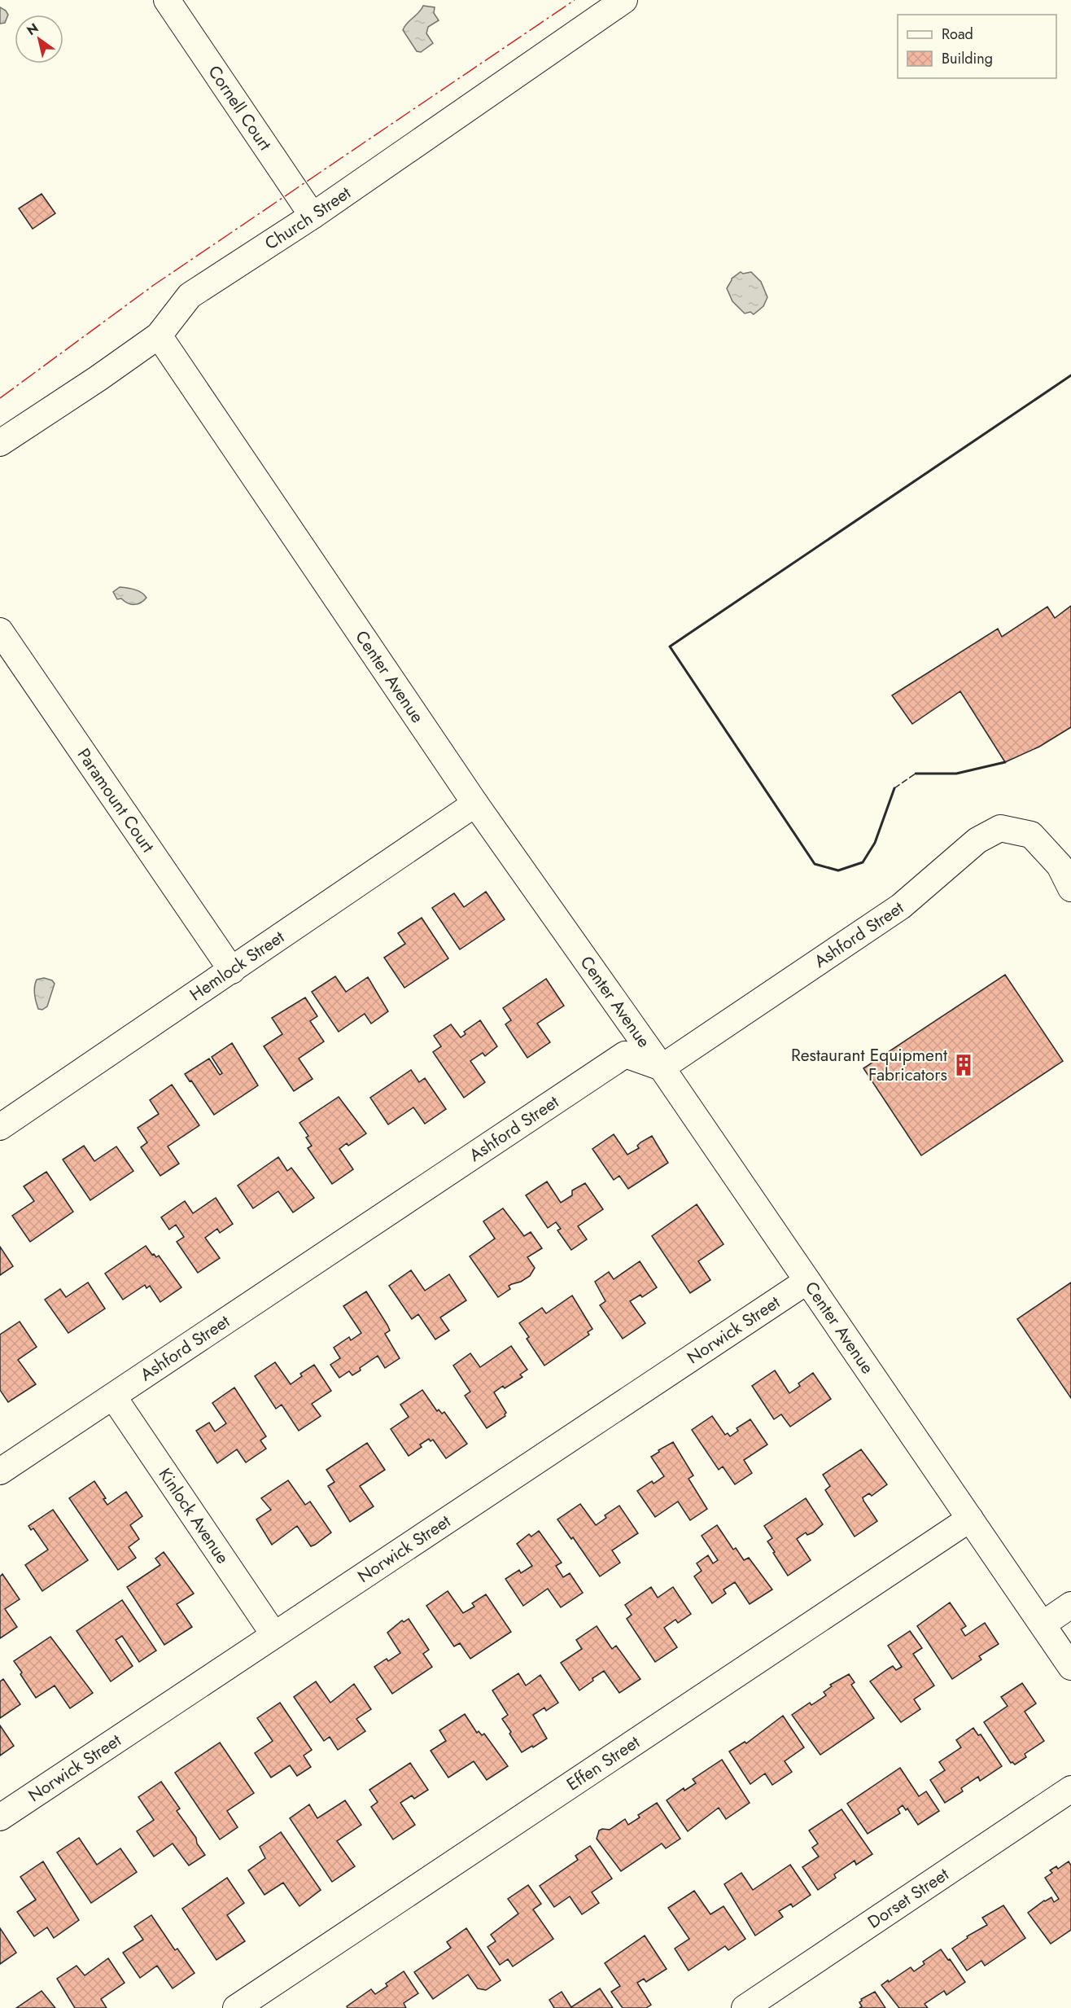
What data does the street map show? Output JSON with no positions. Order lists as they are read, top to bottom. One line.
{"streets":{"street":["Cornell Court","Church Street","Center Avenue","Paramount Court","Ashford Street","Hemlock Street","Norwick Street","Kinlock Avenue","Effen Street","Dorset Street"]},"crossings":[["Cornell Court","Church Street"],["Church Street","Center Avenue"],["Center Avenue","Ashford Street"],["Center Avenue","Hemlock Street"],["Center Avenue","Norwick Street"],["Center Avenue","Effen Street"],["Paramount Court","Hemlock Street"],["Ashford Street","Kinlock Avenue"],["Norwick Street","Kinlock Avenue"]],"places":{"building":["Restaurant Equipment Fabricators"]},"legend":["Road","Building"],"north":"top left"}
